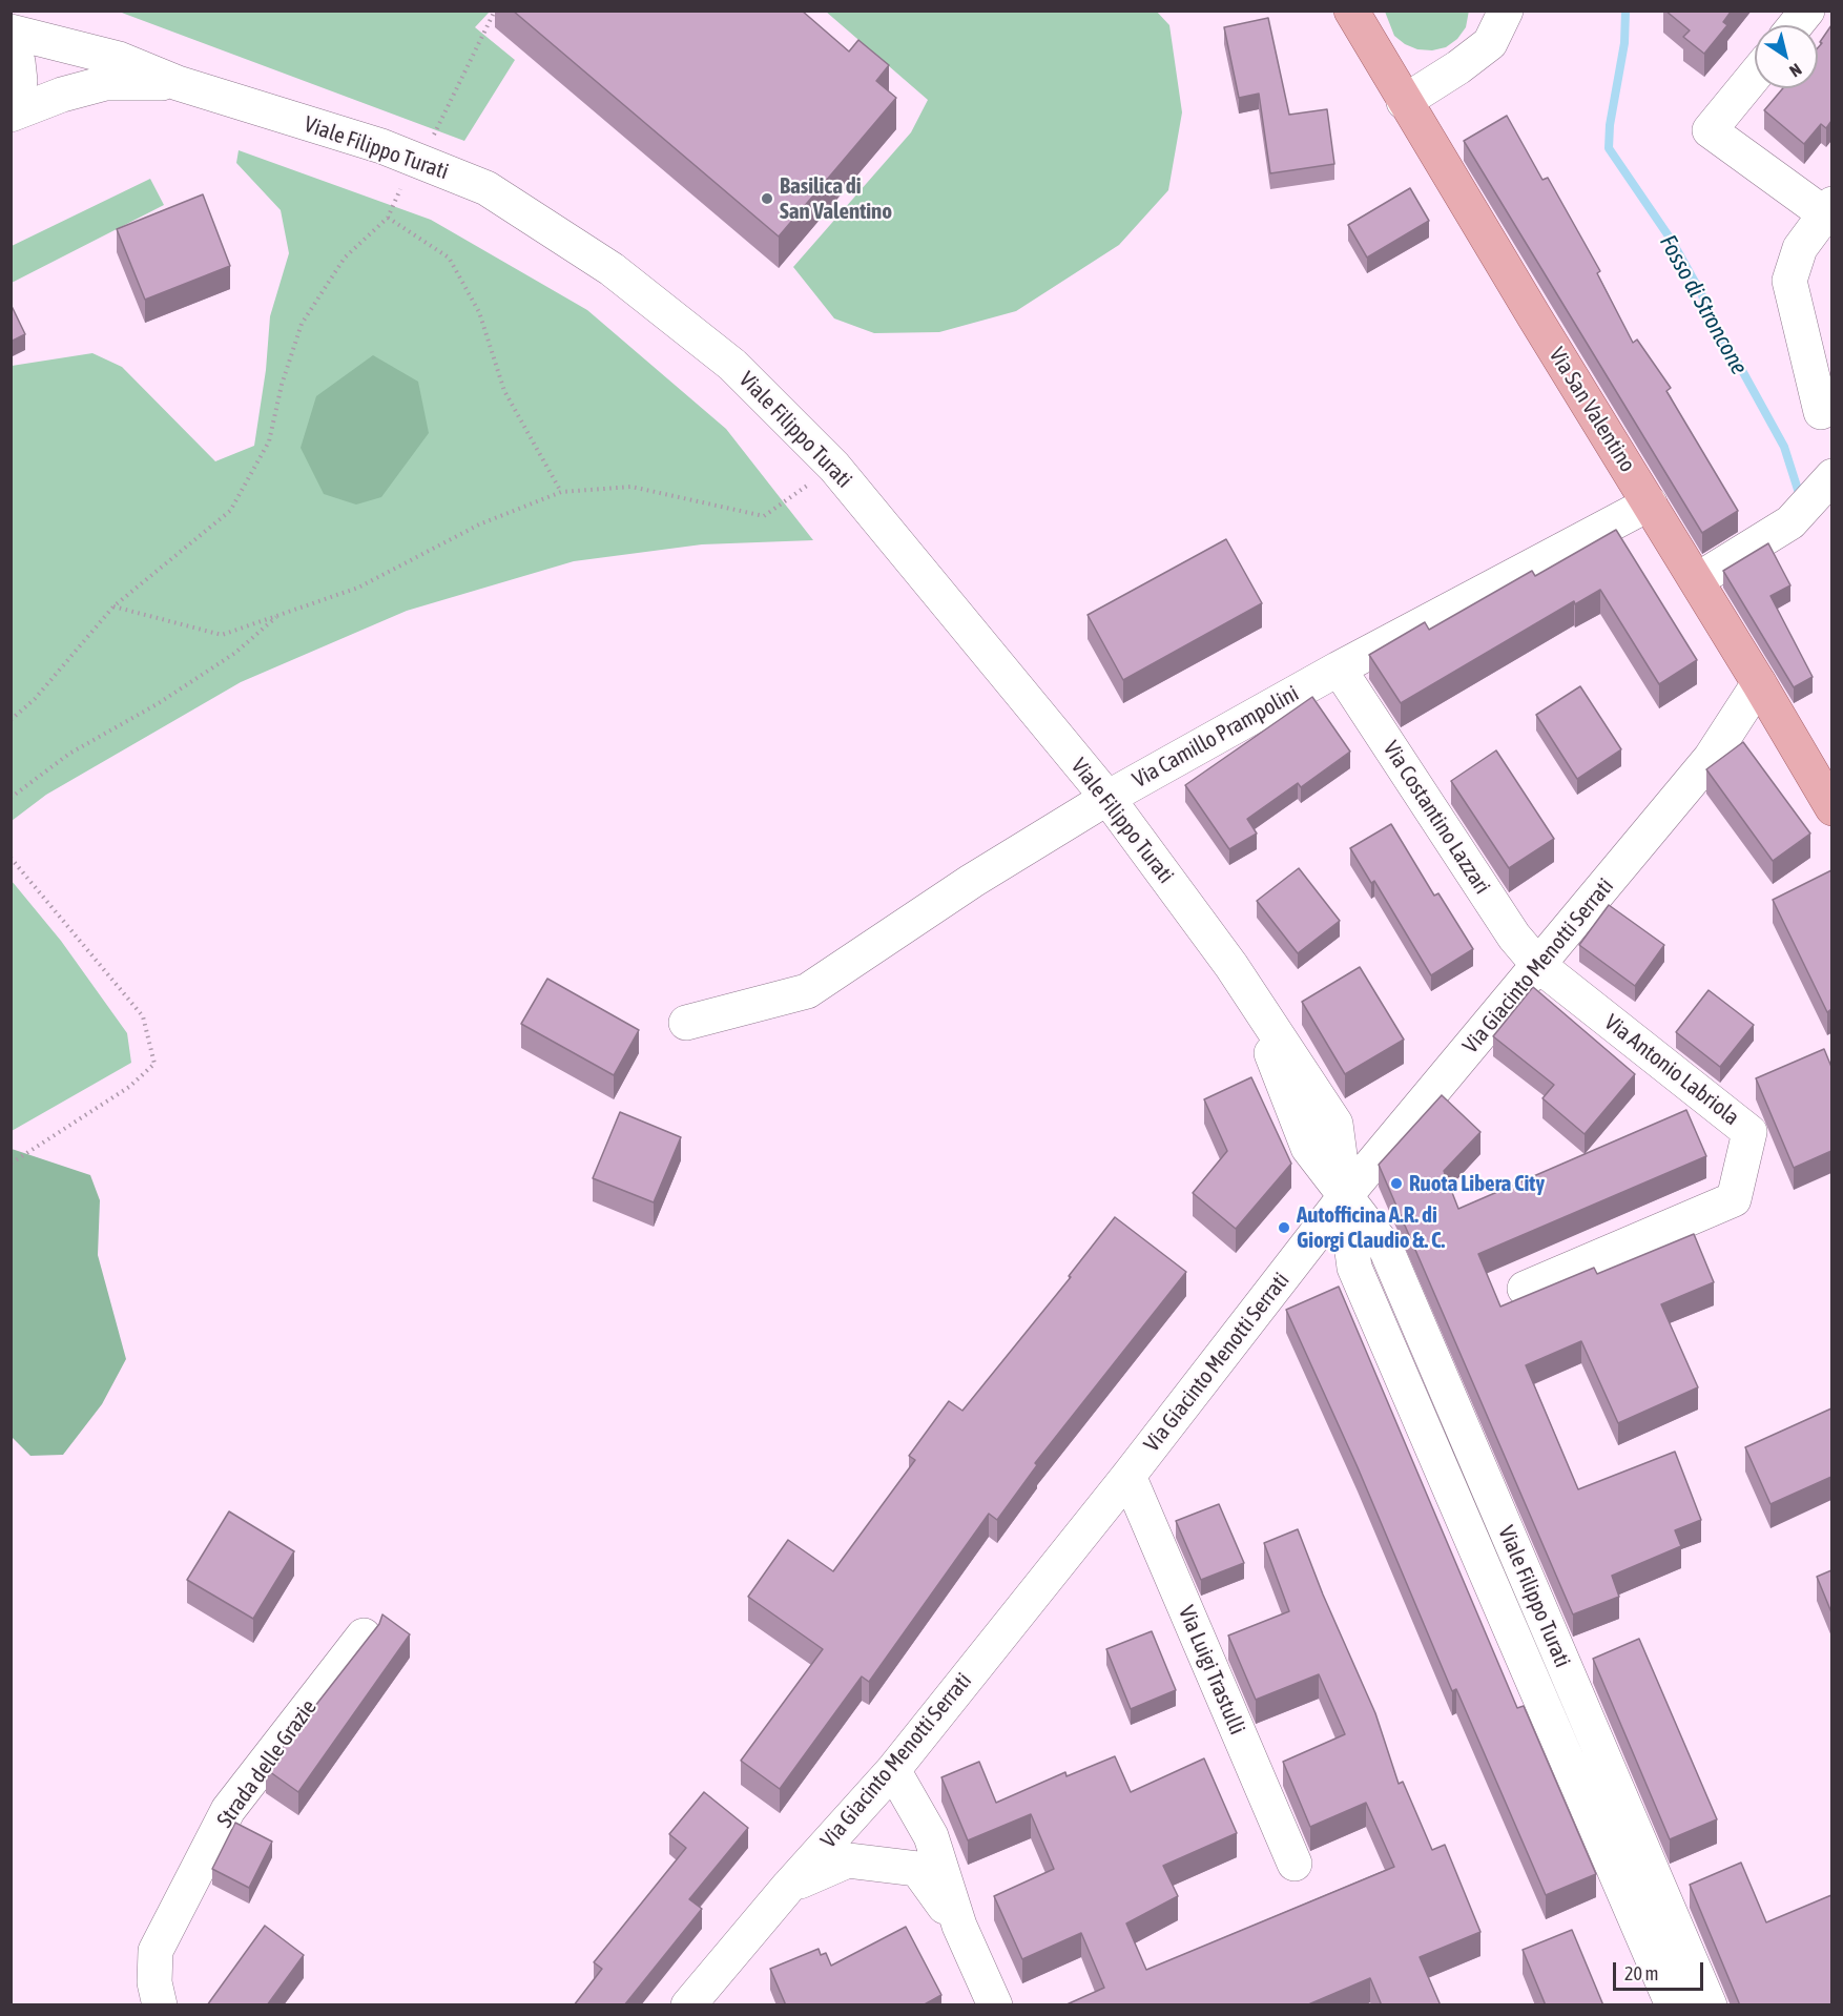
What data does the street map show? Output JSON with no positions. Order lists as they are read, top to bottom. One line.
{"streets":{"main road":["Via San Valentino"],"street":["Viale Filippo Turati","Via Camillo Prampolini","Via Costantino Lazzari","Via Giacinto Menotti Serrati","Via Antonio Labriola","Via Luigi Trastulli","Strada delle Grazie"]},"crossings":[["Viale Filippo Turati","Via Camillo Prampolini"],["Viale Filippo Turati","Via Giacinto Menotti Serrati"],["Via San Valentino","Via Camillo Prampolini"],["Via San Valentino","Via Giacinto Menotti Serrati"],["Via Camillo Prampolini","Via Costantino Lazzari"],["Via Costantino Lazzari","Via Giacinto Menotti Serrati"],["Via Costantino Lazzari","Via Antonio Labriola"],["Via Giacinto Menotti Serrati","Via Antonio Labriola"],["Via Giacinto Menotti Serrati","Via Luigi Trastulli"]],"water":["Fosso di Stroncone"],"places":["Basilica di San Valentino","Ruota Libera City","Autofficina A.R. di Giorgi Claudio &. C."],"scale_bar":"20 m","north":"bottom right"}
